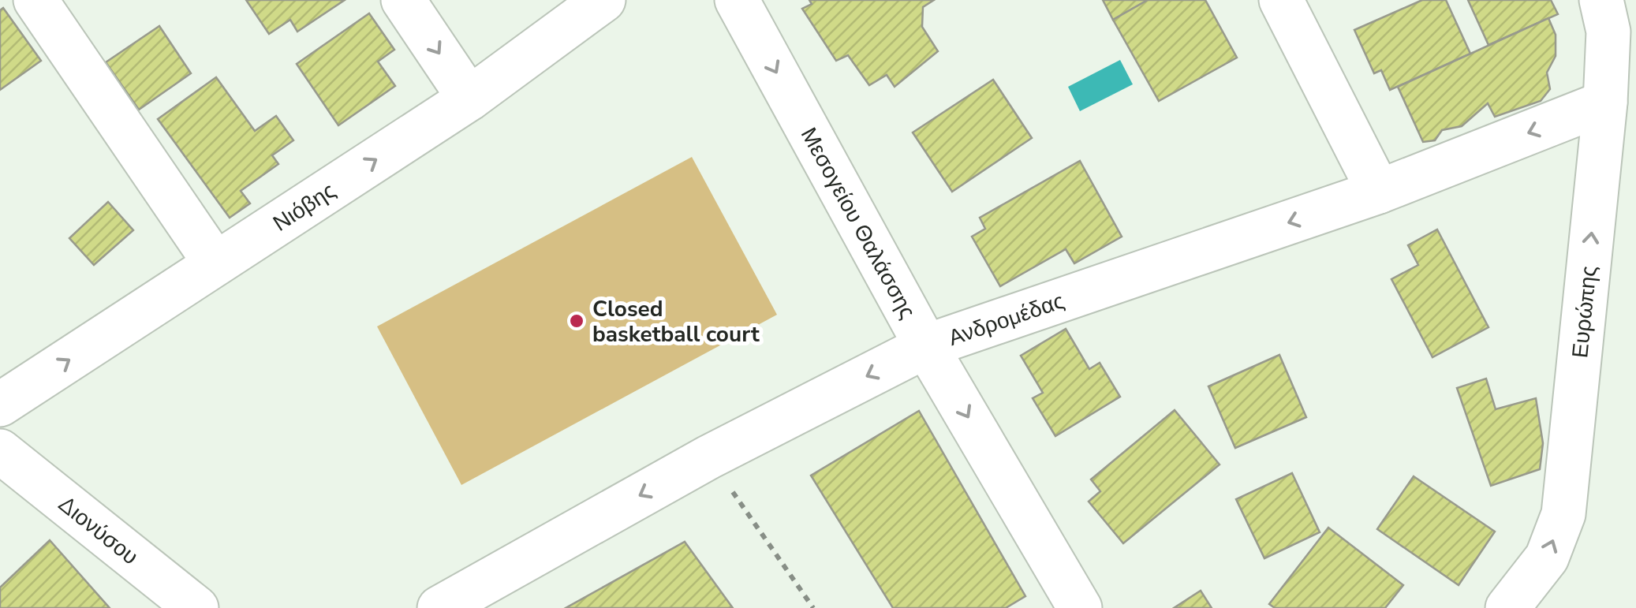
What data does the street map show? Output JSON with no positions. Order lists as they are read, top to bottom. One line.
{"streets":{"street":["Νιόβης","Μεσογείου Θαλάσσης","Ευρώπης","Ανδρομέδας","Διονύσου"]},"crossings":[["Μεσογείου Θαλάσσης","Ανδρομέδας"],["Ευρώπης","Ανδρομέδας"]],"one_way":["Νιόβης","Μεσογείου Θαλάσσης","Ευρώπης","Ανδρομέδας"],"places":["Closed basketball court"]}
